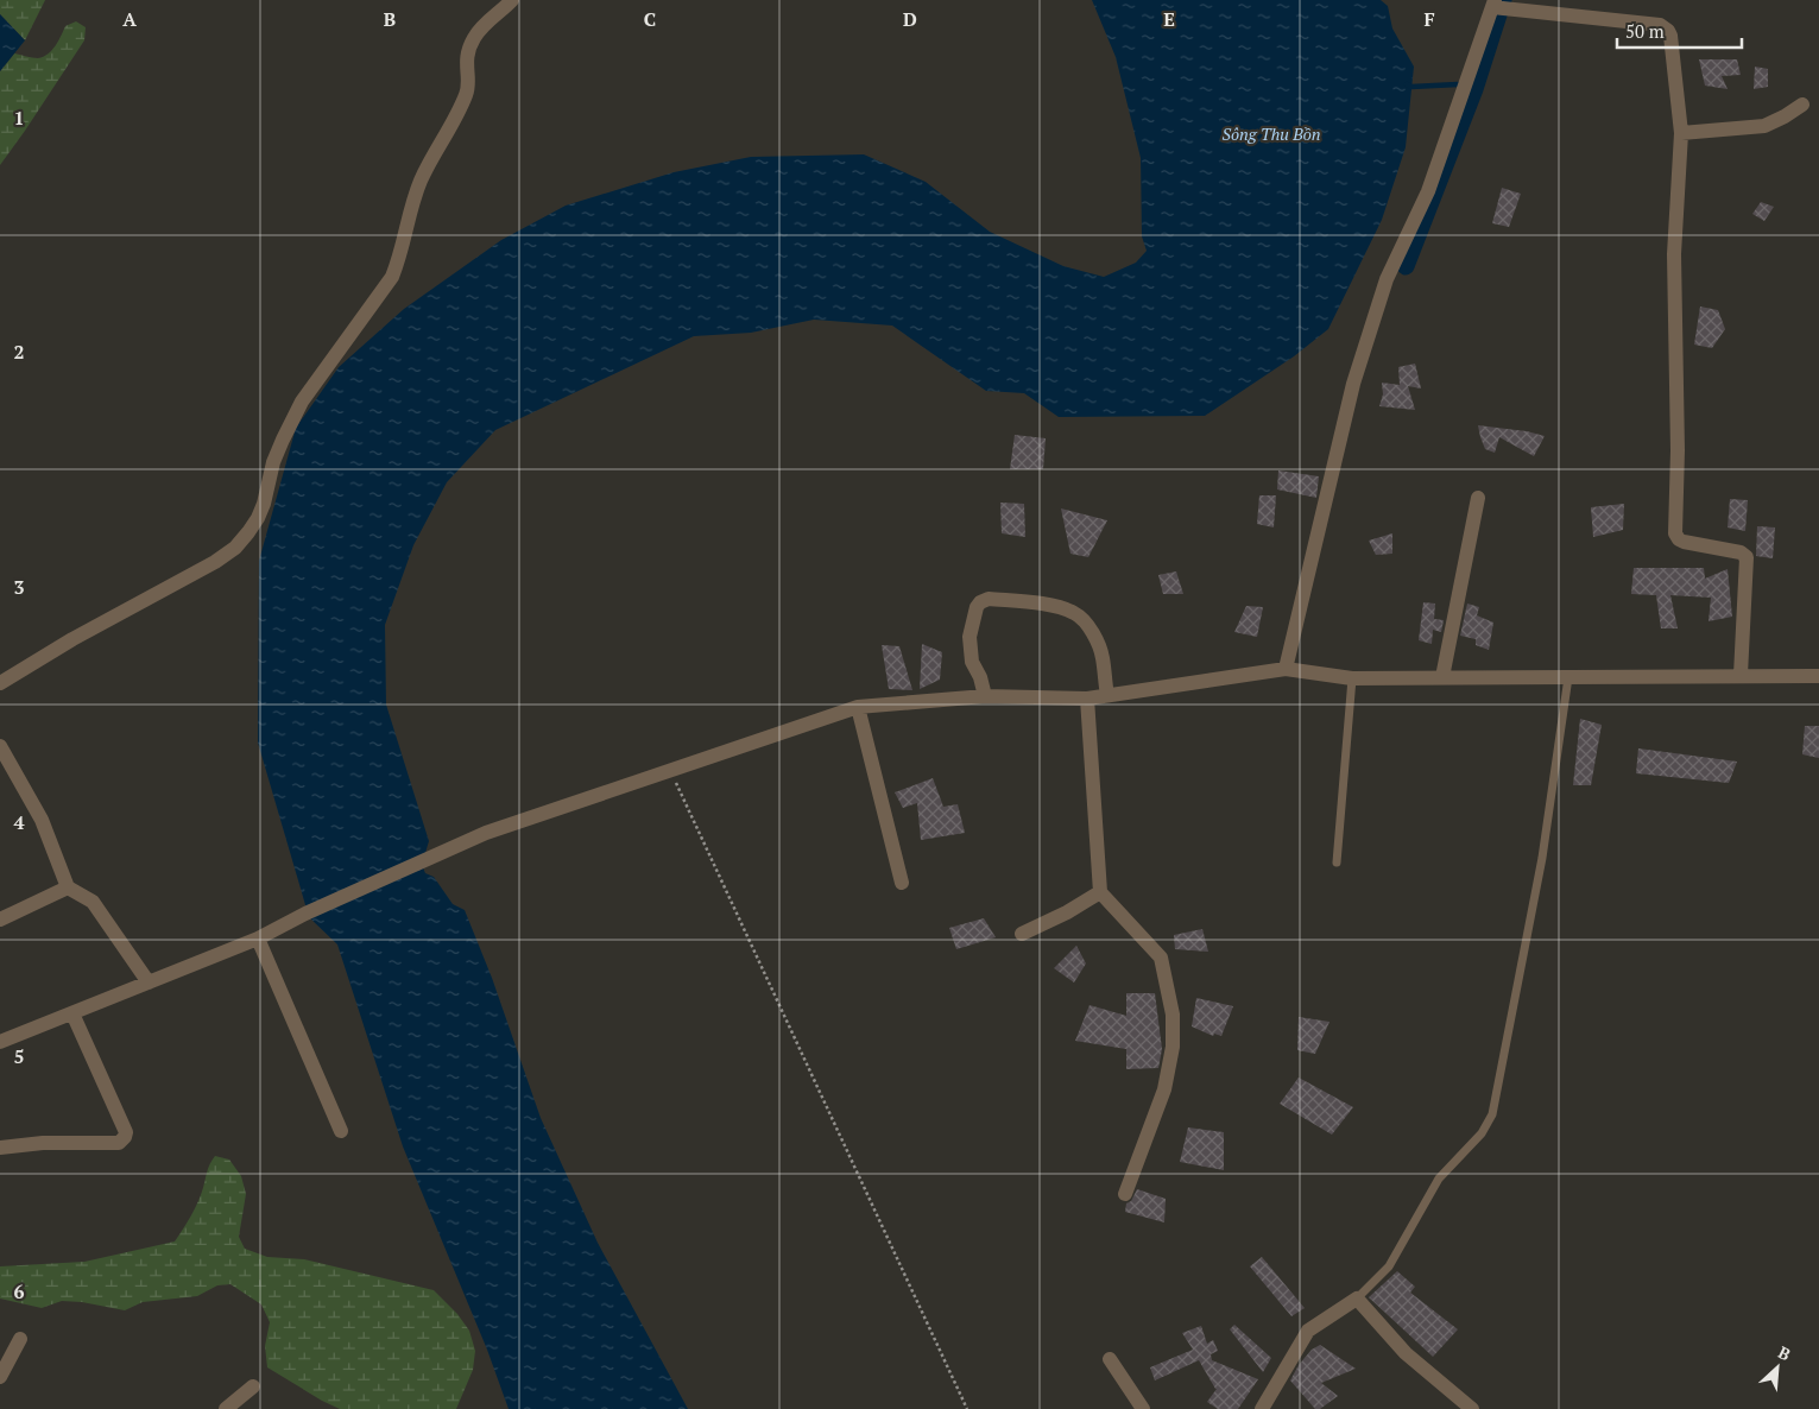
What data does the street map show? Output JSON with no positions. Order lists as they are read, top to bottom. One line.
{"water":["Sông Thu Bồn"],"scale_bar":"50 m","north":"top right","grid":{"columns":["A","B","C","D","E","F"],"rows":["1","2","3","4","5","6"]}}
